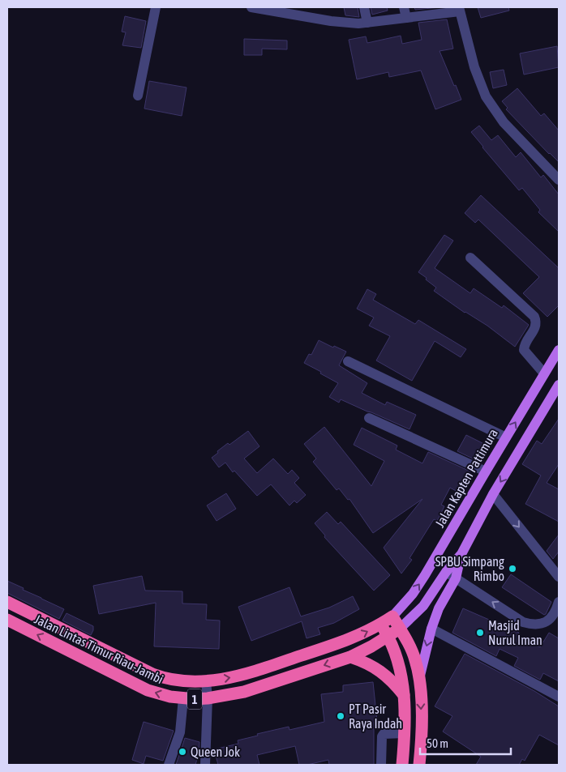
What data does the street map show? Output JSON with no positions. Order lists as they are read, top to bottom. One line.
{"streets":{"highway":["Jalan Lintas Timur Riau-Jambi","1"],"main road":["Jalan Kapten Pattimura"]},"crossings":[["Jalan Kapten Pattimura","1"],["Jalan Lintas Timur Riau-Jambi","1"]],"places":["SPBU Simpang Rimbo","Masjid Nurul Iman","PT Pasir Raya Indah","Queen Jok"],"scale_bar":"50 m"}
